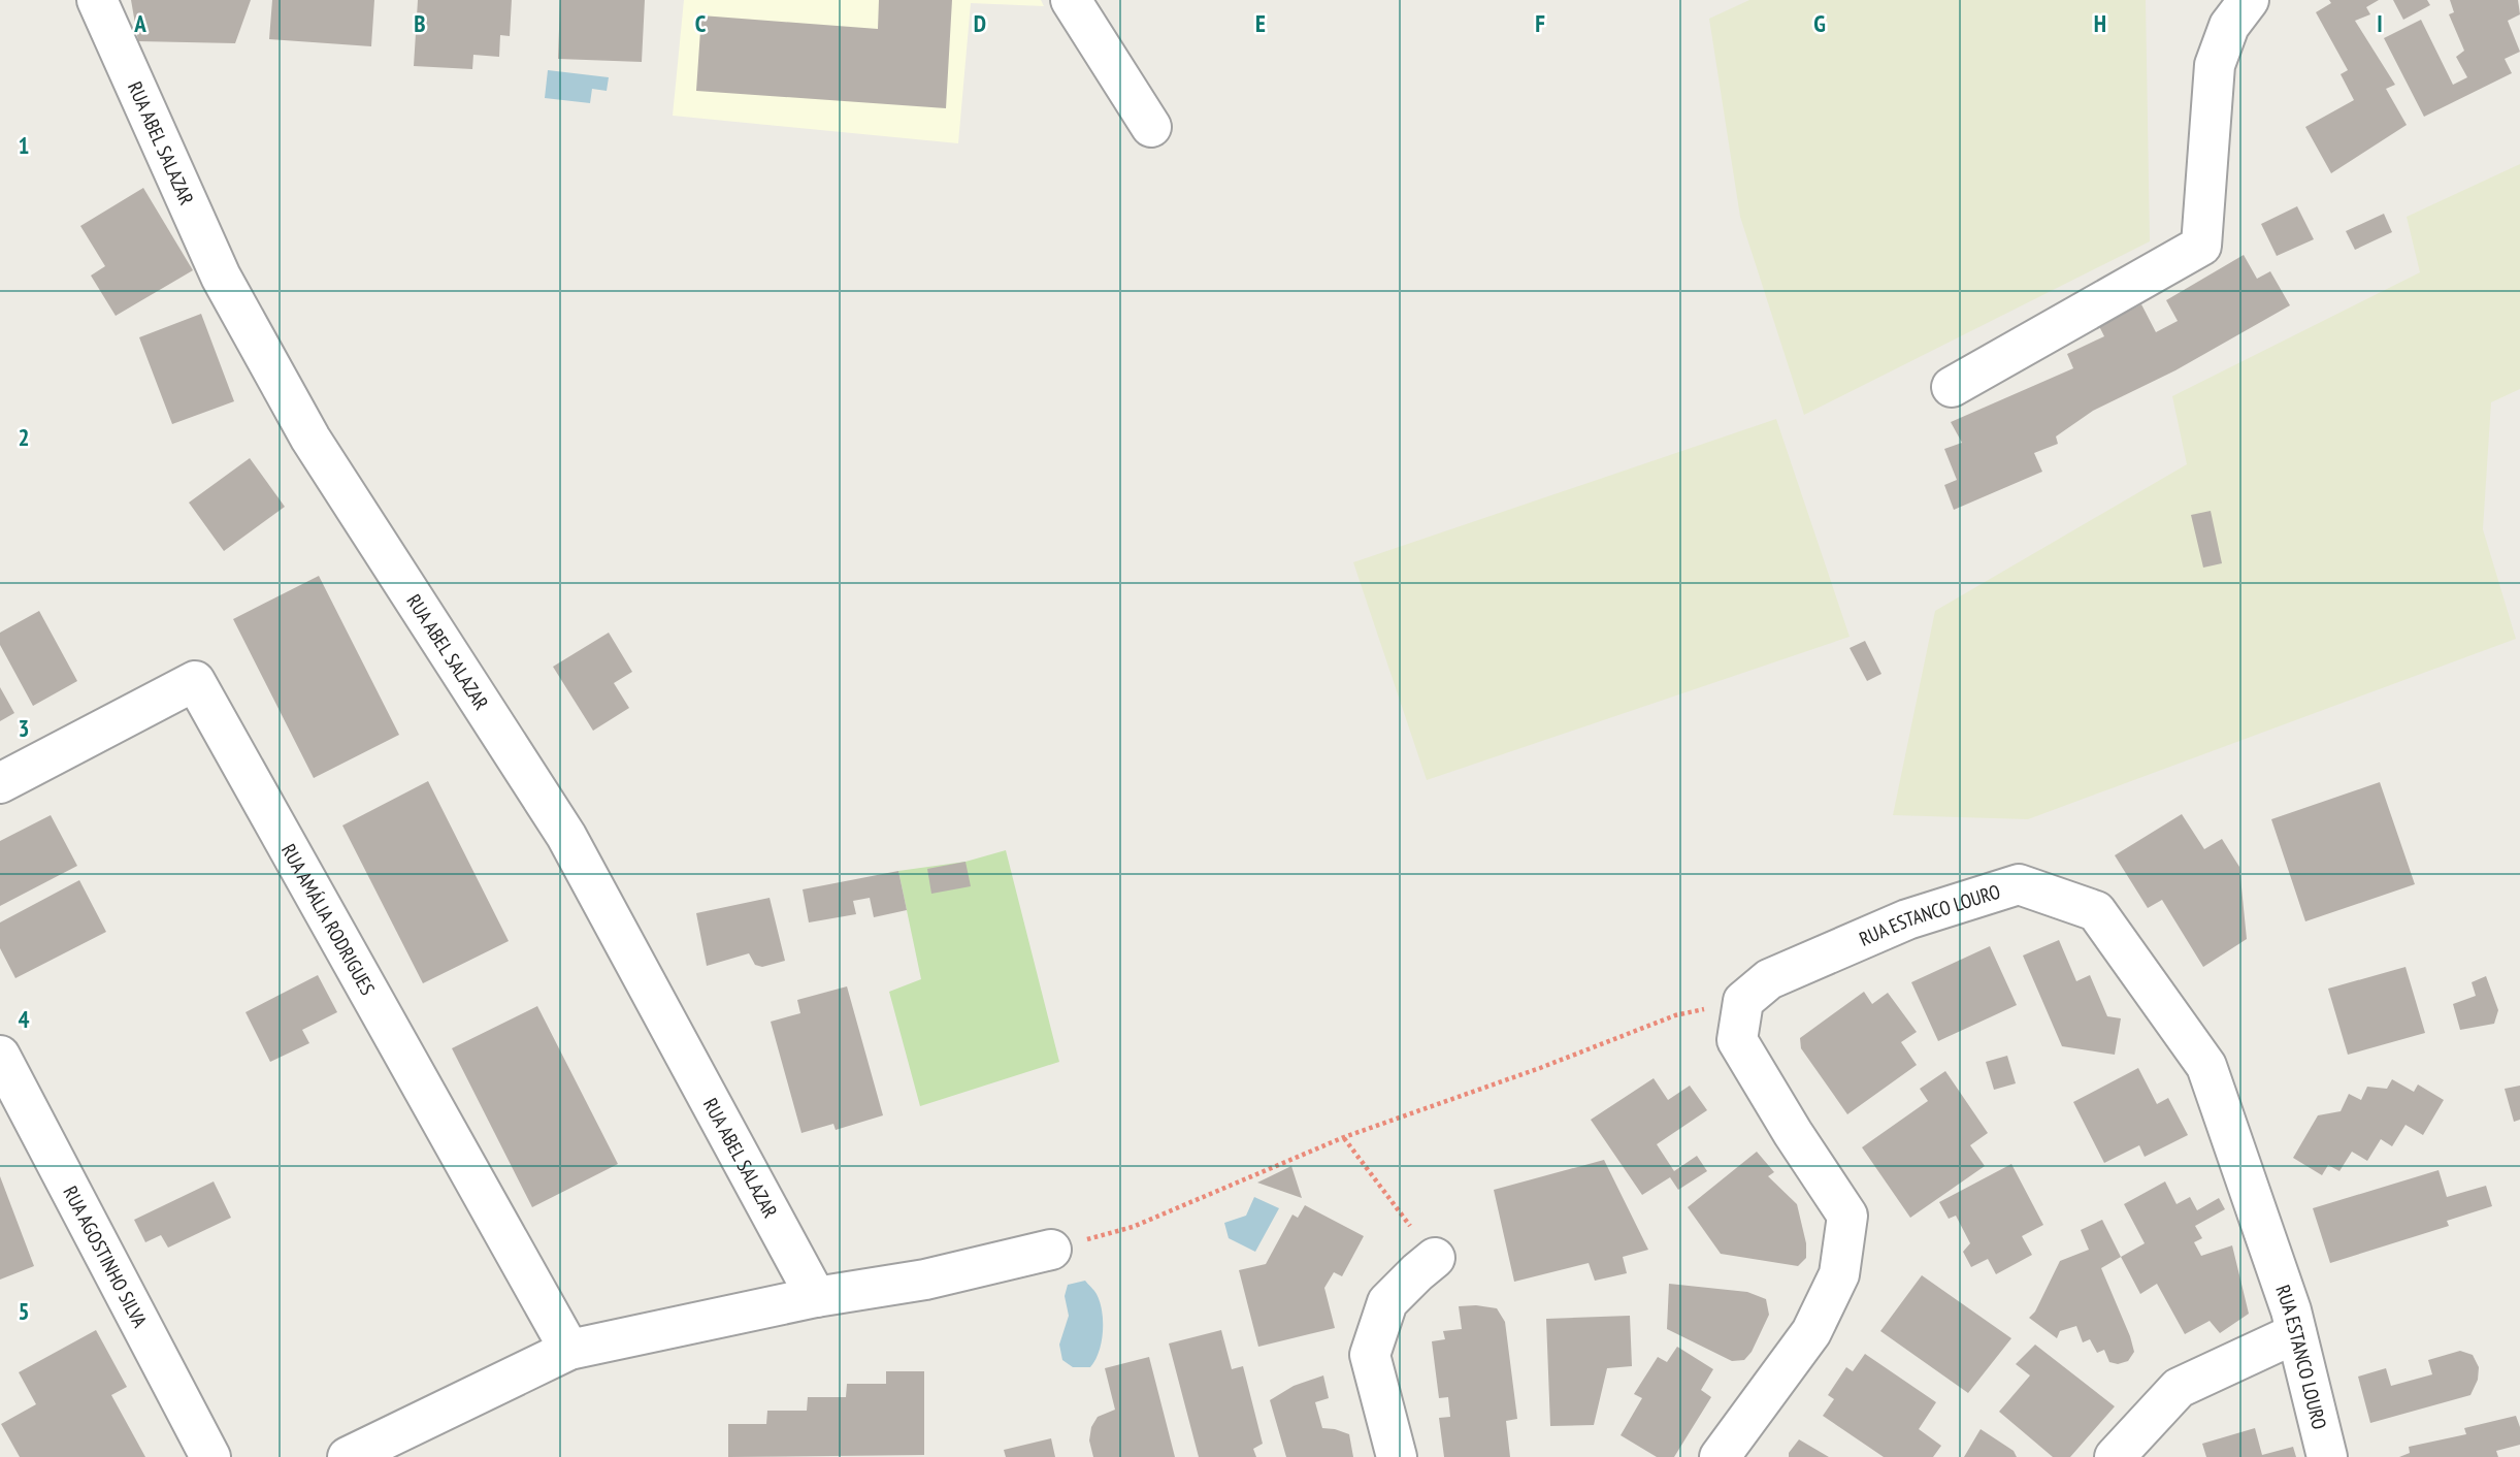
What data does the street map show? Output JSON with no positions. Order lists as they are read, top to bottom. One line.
{"streets":{"street":["RUA ABEL SALAZAR","RUA ESTANCO LOURO","RUA AMÁLIA RODRIGUES","RUA AGOSTINHO SILVA"]},"grid":{"columns":["A","B","C","D","E","F","G","H","I"],"rows":["1","2","3","4","5"]}}
